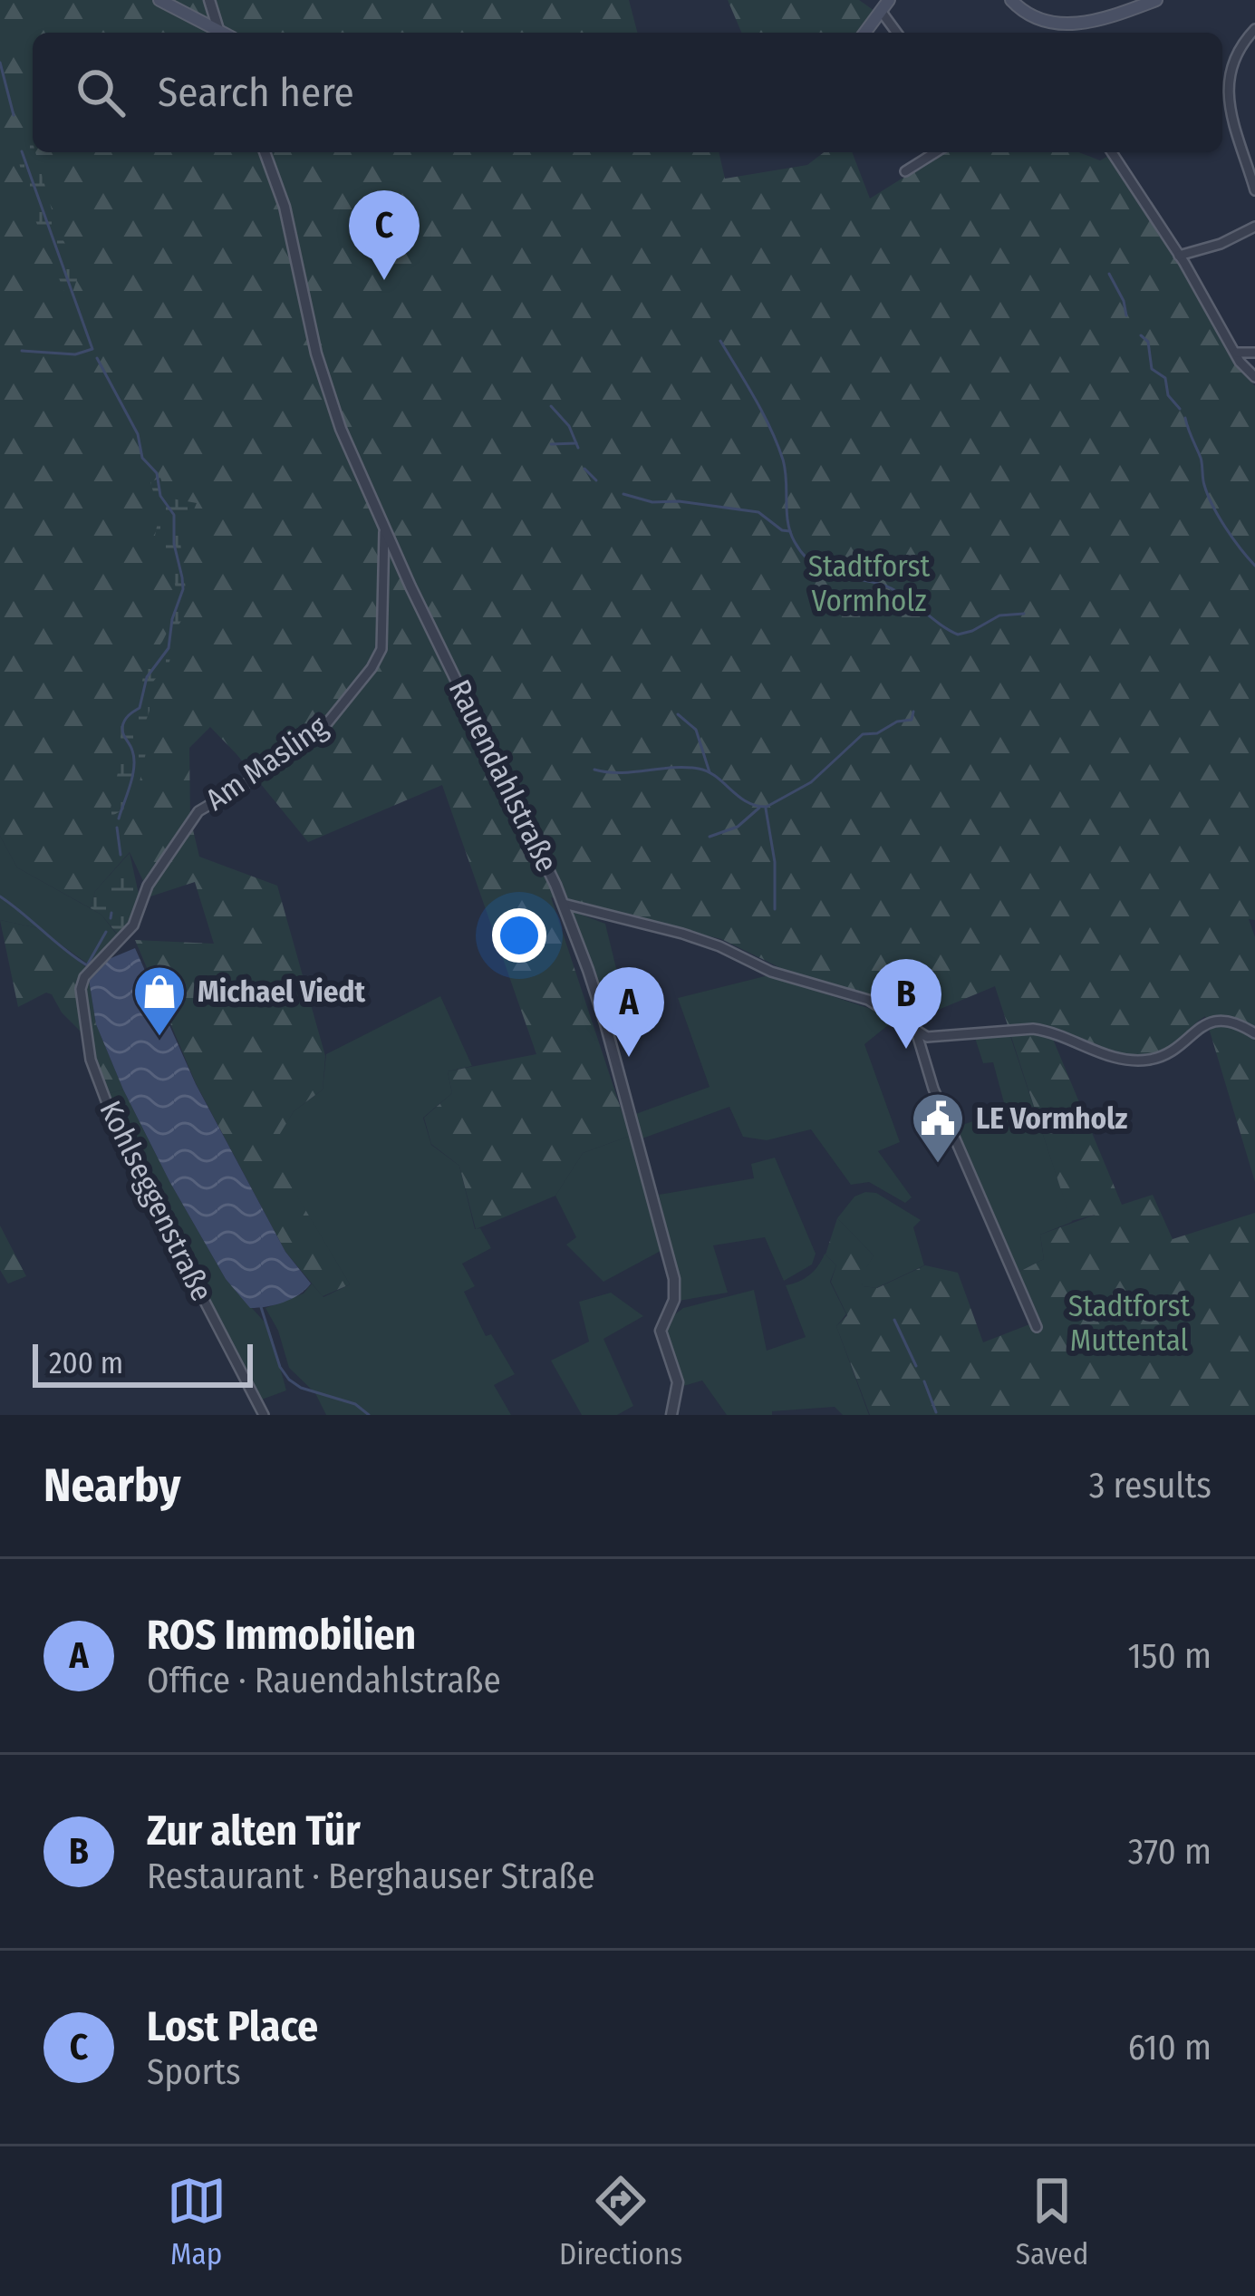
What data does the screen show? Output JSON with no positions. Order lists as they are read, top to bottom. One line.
{"streets":{"street":["Am Masling","Rauendahlstraße","Kohlseggenstraße"]},"crossings":[["Am Masling","Rauendahlstraße"],["Am Masling","Kohlseggenstraße"]],"parks":["Stadtforst Vormholz","Stadtforst Muttental"],"places":{"shop":["Michael Viedt"],"public building":["LE Vormholz"]},"scale_bar":"200 m","page":{"search":"Search here","pins":["C","B","A"],"scale":"200 m","heading":["Nearby","3 results"],"list":[{"mark":"A","name":"ROS Immobilien","note":"Office · Rauendahlstraße","value":"150 m"},{"mark":"B","name":"Zur alten Tür","note":"Restaurant · Berghauser Straße","value":"370 m"},{"mark":"C","name":"Lost Place","note":"Sports","value":"610 m"}],"nav":["Map","Directions","Saved"]}}
